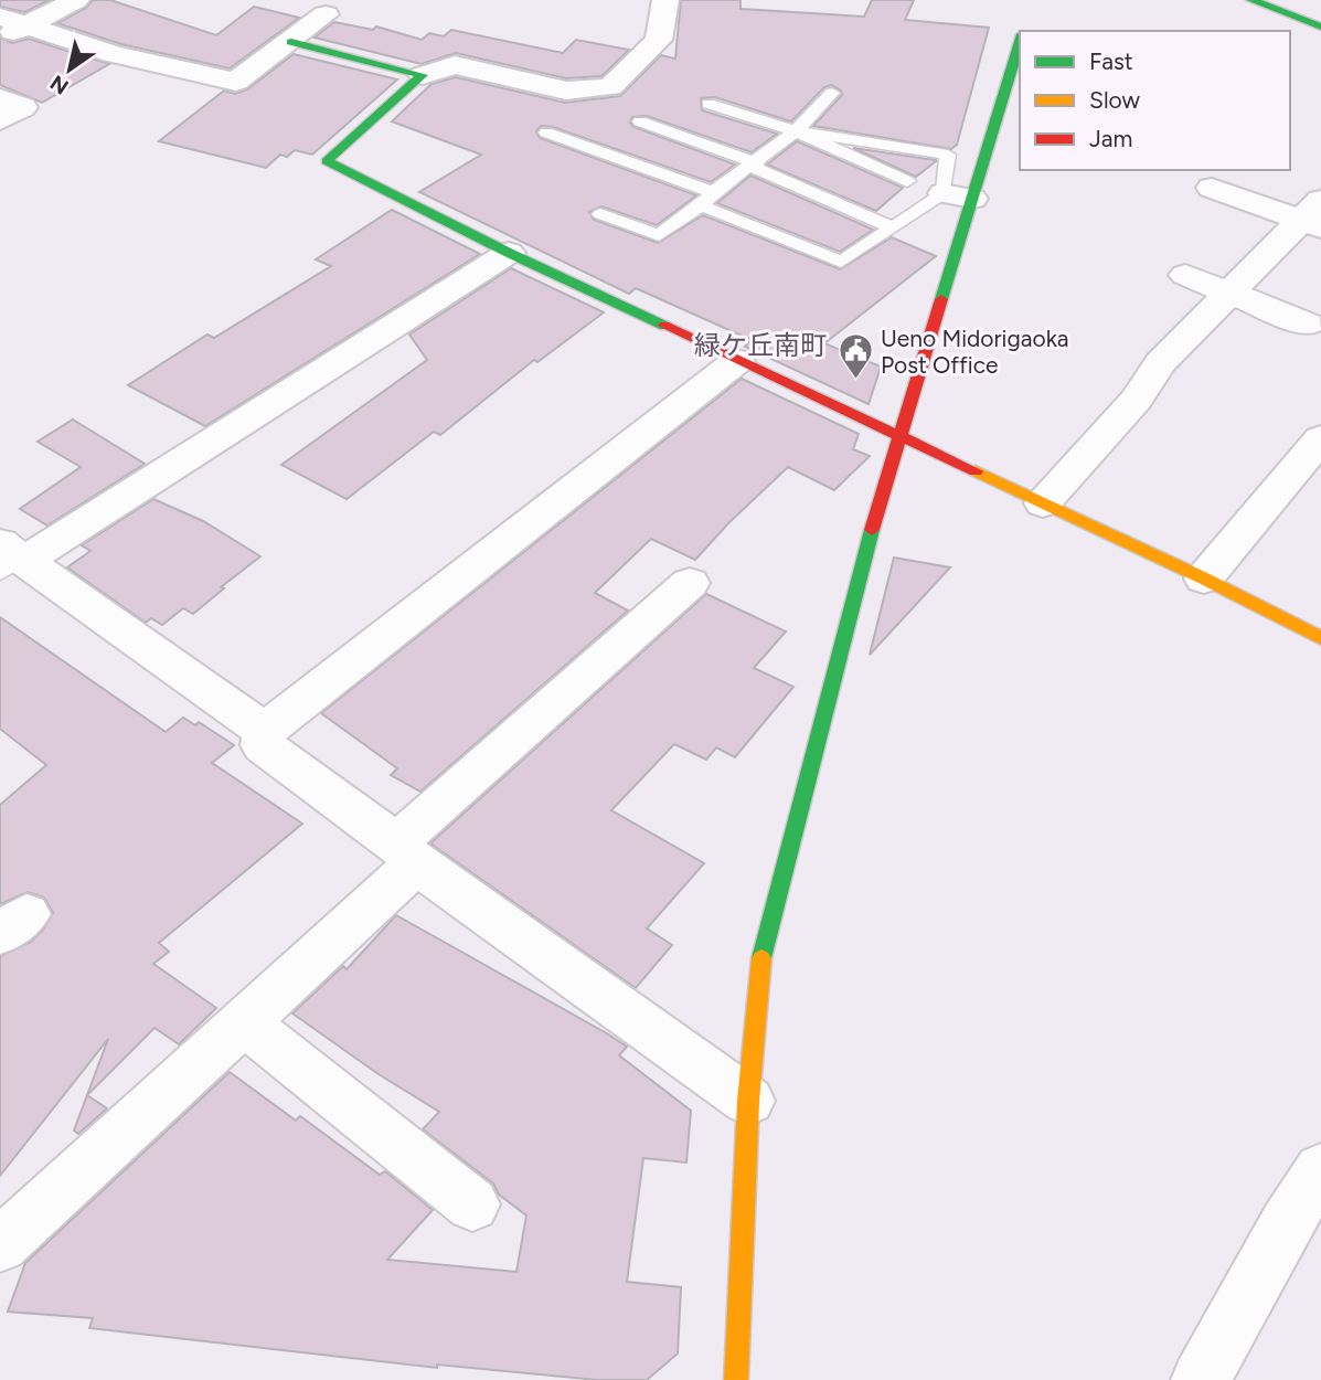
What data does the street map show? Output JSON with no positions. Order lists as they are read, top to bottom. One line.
{"districts":["緑ケ丘南町"],"places":{"public building":["Ueno Midorigaoka Post Office"]},"legend":["Fast","Slow","Jam"],"north":"bottom left"}
